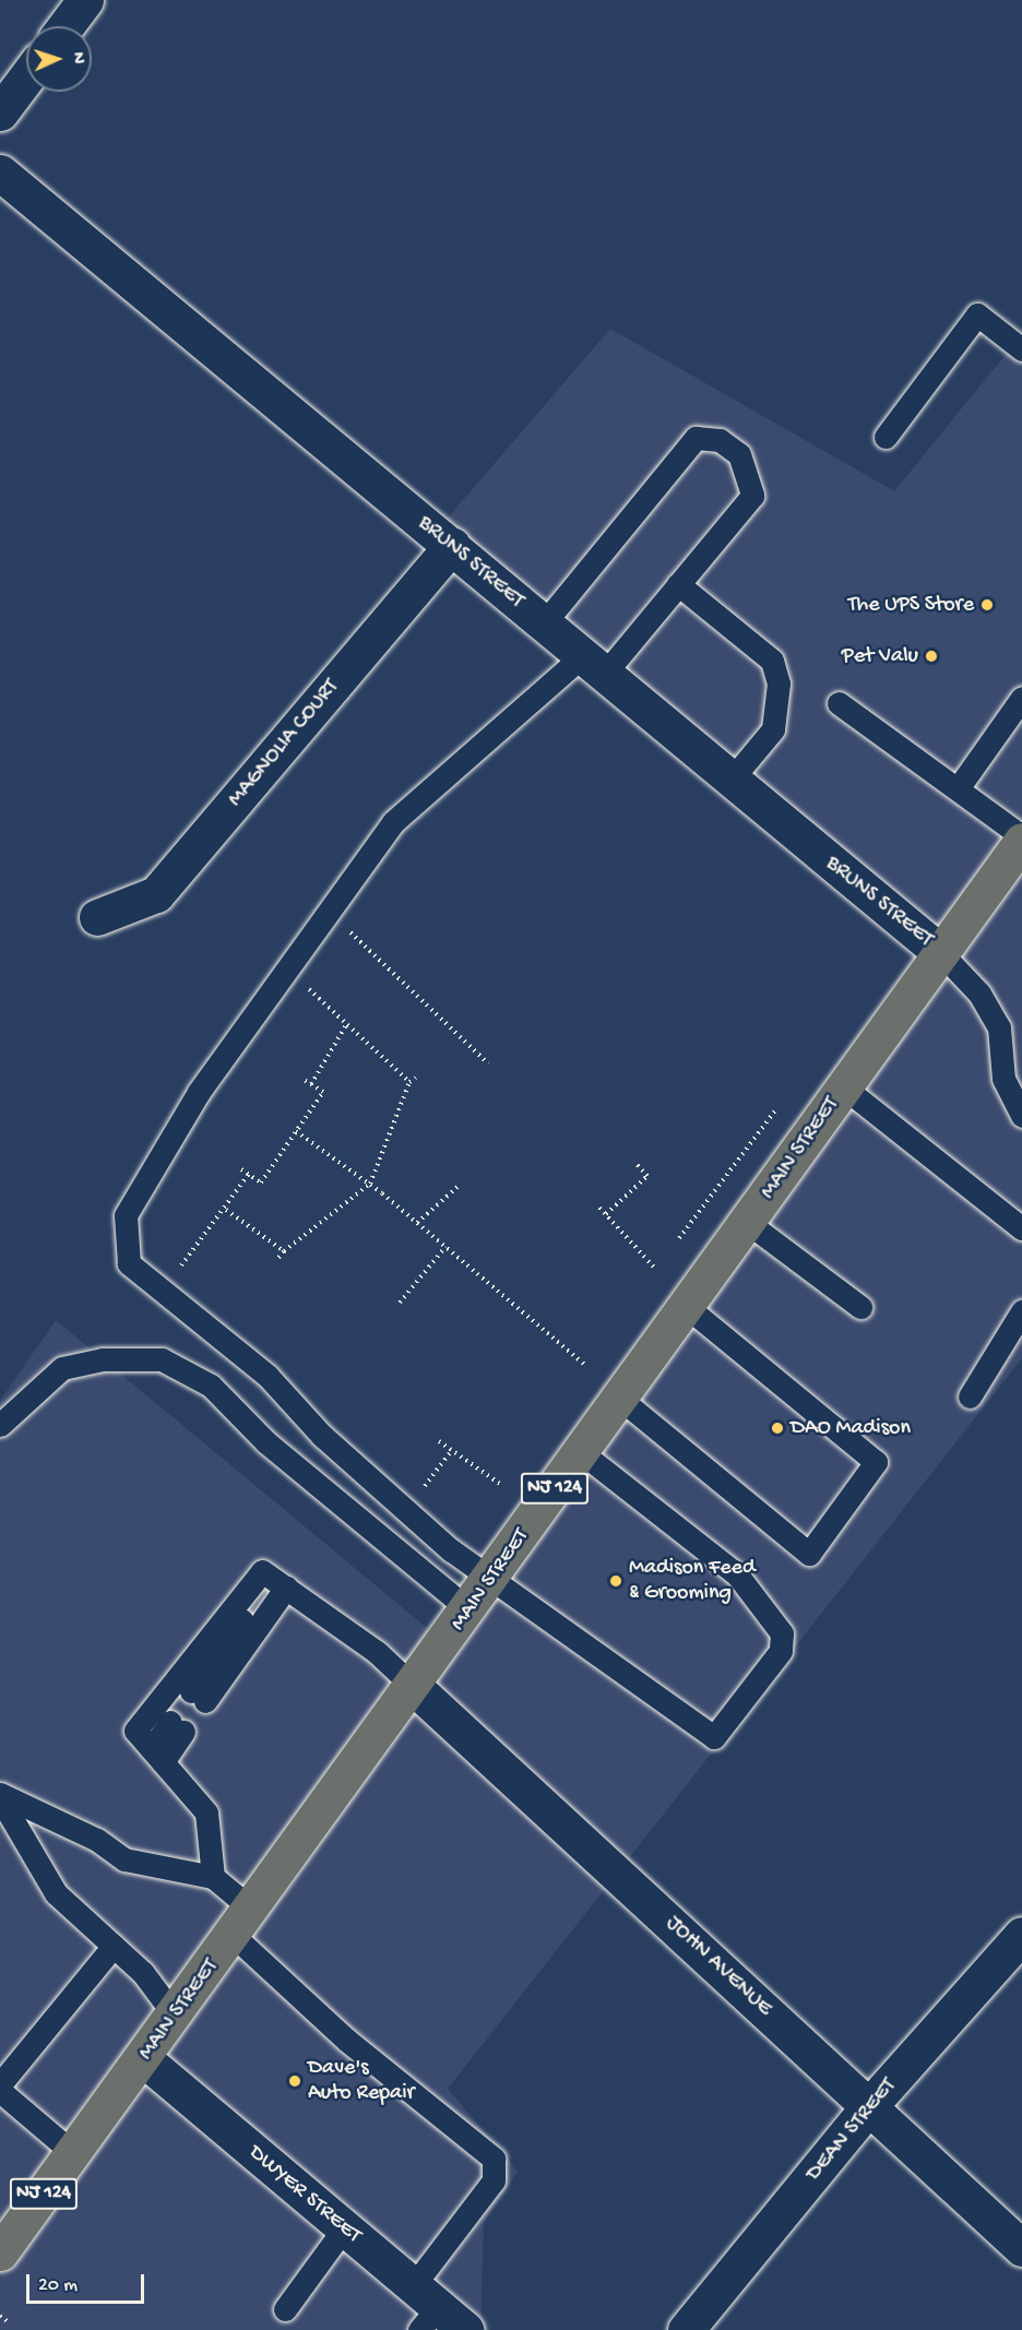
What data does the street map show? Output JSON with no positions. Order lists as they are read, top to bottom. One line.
{"streets":{"main road":["MAIN STREET","NJ 124"],"street":["BRUNS STREET","MAGNOLIA COURT","JOHN AVENUE","DEAN STREET","DWYER STREET"]},"crossings":[["BRUNS STREET","MAGNOLIA COURT"],["BRUNS STREET","MAIN STREET"],["MAIN STREET","JOHN AVENUE"],["MAIN STREET","DWYER STREET"],["JOHN AVENUE","DEAN STREET"]],"places":["The UPS Store","Pet Valu","DAO Madison","Madison Feed & Grooming","Dave's Auto Repair"],"scale_bar":"20 m","north":"right"}
